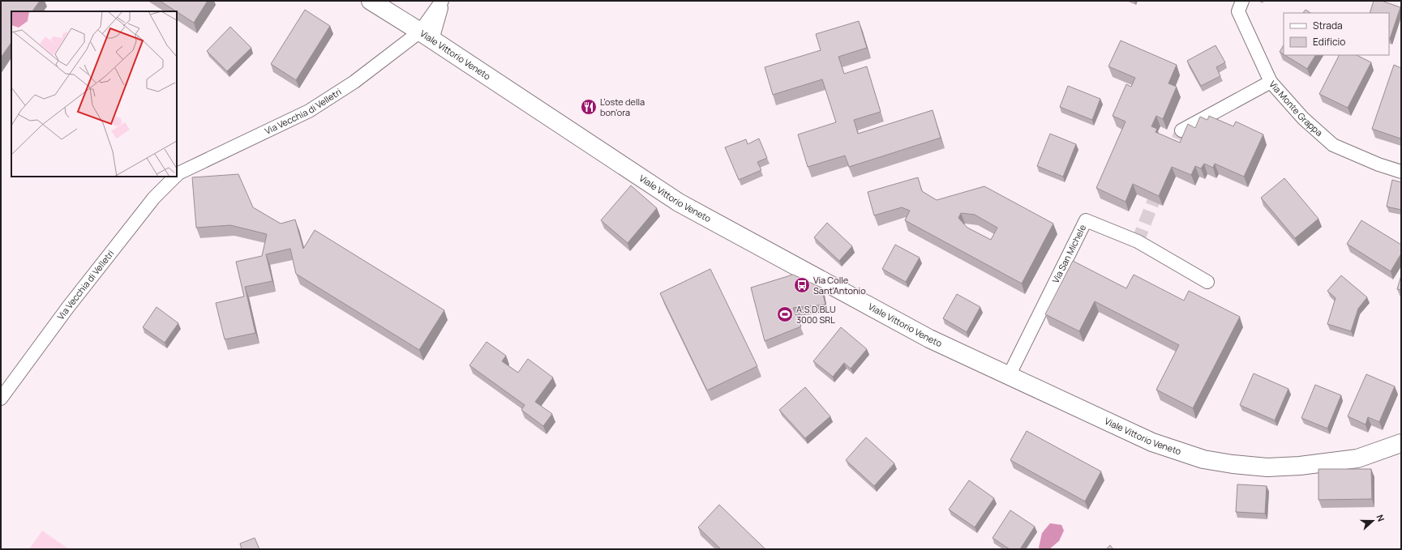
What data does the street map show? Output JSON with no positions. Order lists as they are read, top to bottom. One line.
{"streets":{"main road":["Viale Vittorio Veneto"],"street":["Via Monte Grappa","Via Vecchia di Velletri","Via San Michele"]},"crossings":[["Viale Vittorio Veneto","Via Vecchia di Velletri"],["Viale Vittorio Veneto","Via San Michele"]],"places":{"restaurant":["L’oste della bon’ora"],"bus stop":["Via Colle Sant'Antonio"],"sports":["A.S.D.BLU 3000 SRL"]},"legend":["Strada","Edificio"],"north":"right"}
